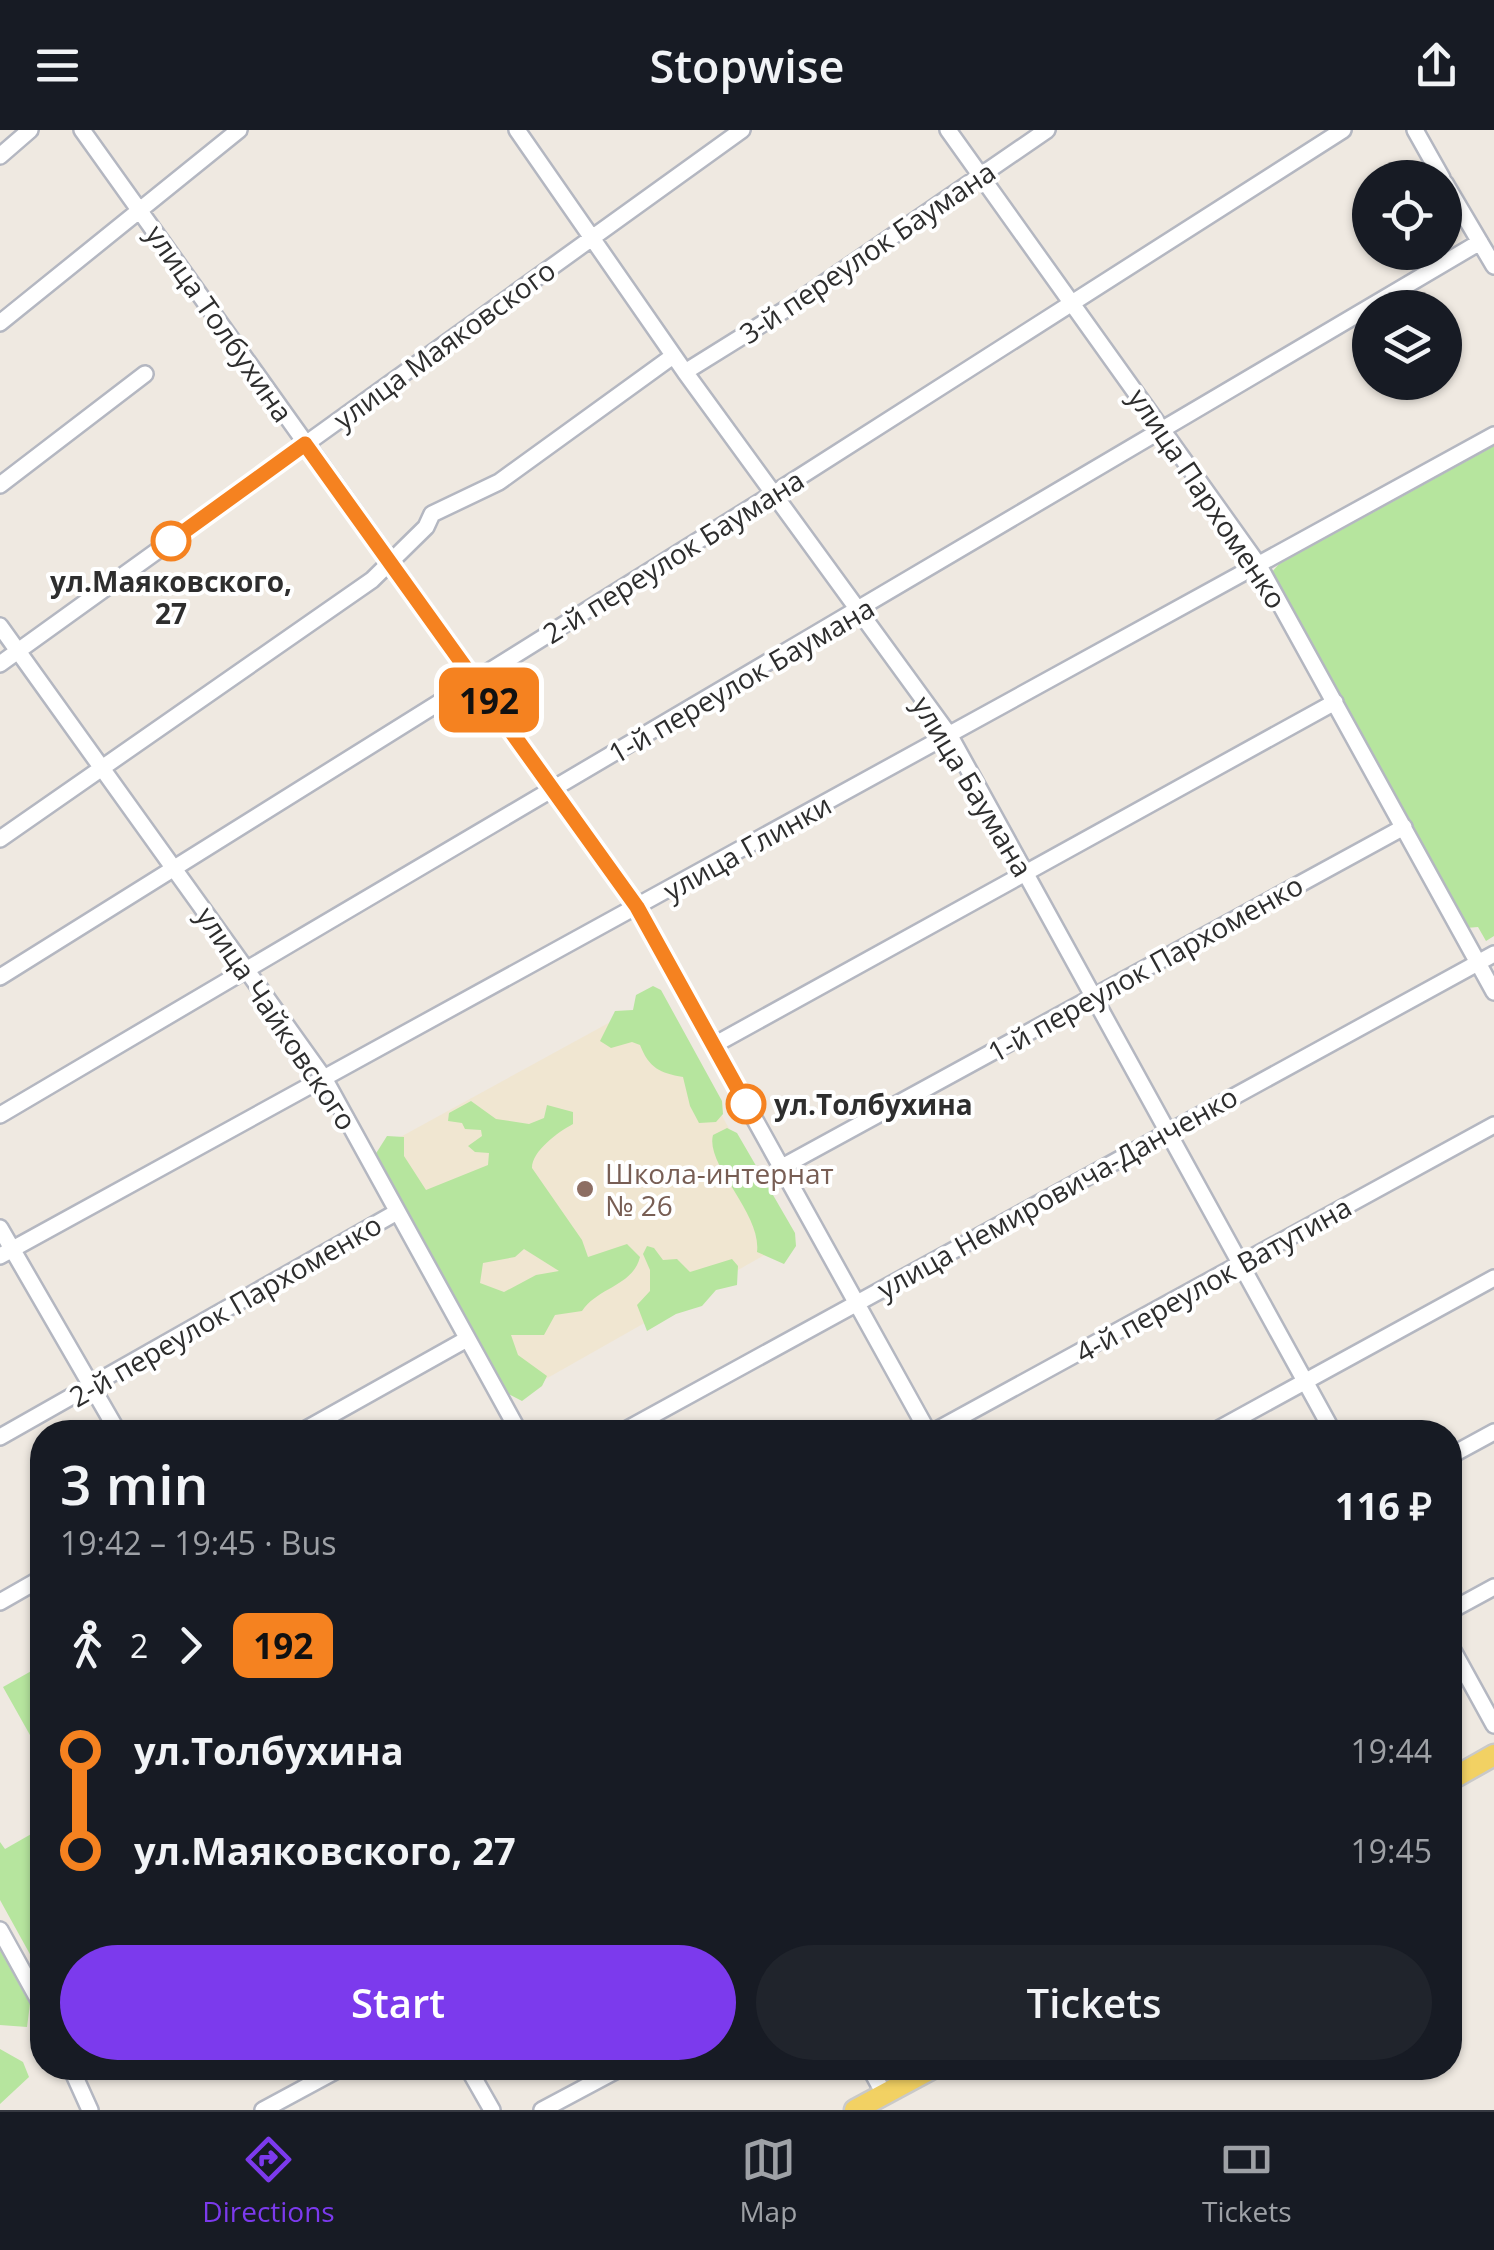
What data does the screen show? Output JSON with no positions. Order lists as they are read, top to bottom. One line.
{"streets":{"street":["3-й переулок Баумана","улица Толбухина","улица Маяковского","улица Пархоменко","2-й переулок Баумана","1-й переулок Баумана","улица Баумана","улица Глинки","1-й переулок Пархоменко","улица Чайковского","улица Немировича-Данченко","4-й переулок Ватутина","2-й переулок Пархоменко"]},"crossings":[["3-й переулок Баумана","улица Пархоменко"],["3-й переулок Баумана","улица Баумана"],["улица Толбухина","улица Маяковского"],["улица Толбухина","2-й переулок Баумана"],["улица Толбухина","1-й переулок Баумана"],["улица Толбухина","улица Глинки"],["улица Толбухина","1-й переулок Пархоменко"],["улица Толбухина","улица Немировича-Данченко"],["улица Маяковского","улица Баумана"],["улица Маяковского","улица Чайковского"],["улица Пархоменко","2-й переулок Баумана"],["улица Пархоменко","1-й переулок Баумана"],["улица Пархоменко","улица Глинки"],["улица Пархоменко","1-й переулок Пархоменко"],["улица Пархоменко","улица Немировича-Данченко"],["2-й переулок Баумана","улица Баумана"],["2-й переулок Баумана","улица Чайковского"],["1-й переулок Баумана","улица Баумана"],["1-й переулок Баумана","улица Чайковского"],["улица Баумана","улица Глинки"],["улица Баумана","1-й переулок Пархоменко"],["улица Баумана","улица Немировича-Данченко"],["улица Баумана","4-й переулок Ватутина"],["улица Глинки","улица Чайковского"],["улица Чайковского","2-й переулок Пархоменко"]],"places":["ул.Маяковского, 27","ул.Толбухина","Школа-интернат № 26"],"lines":["bus line 192"],"page":{"header":"Stopwise","on_map":"192","heading":["3 min","19:42 – 19:45 · Bus","116 ₽"],"legs":["2","192"],"list":[{"name":"ул.Толбухина","value":"19:44"},{"name":"ул.Маяковского, 27","value":"19:45"}],"buttons":["Start","Tickets"],"tabs":["Directions","Map","Tickets"]}}
